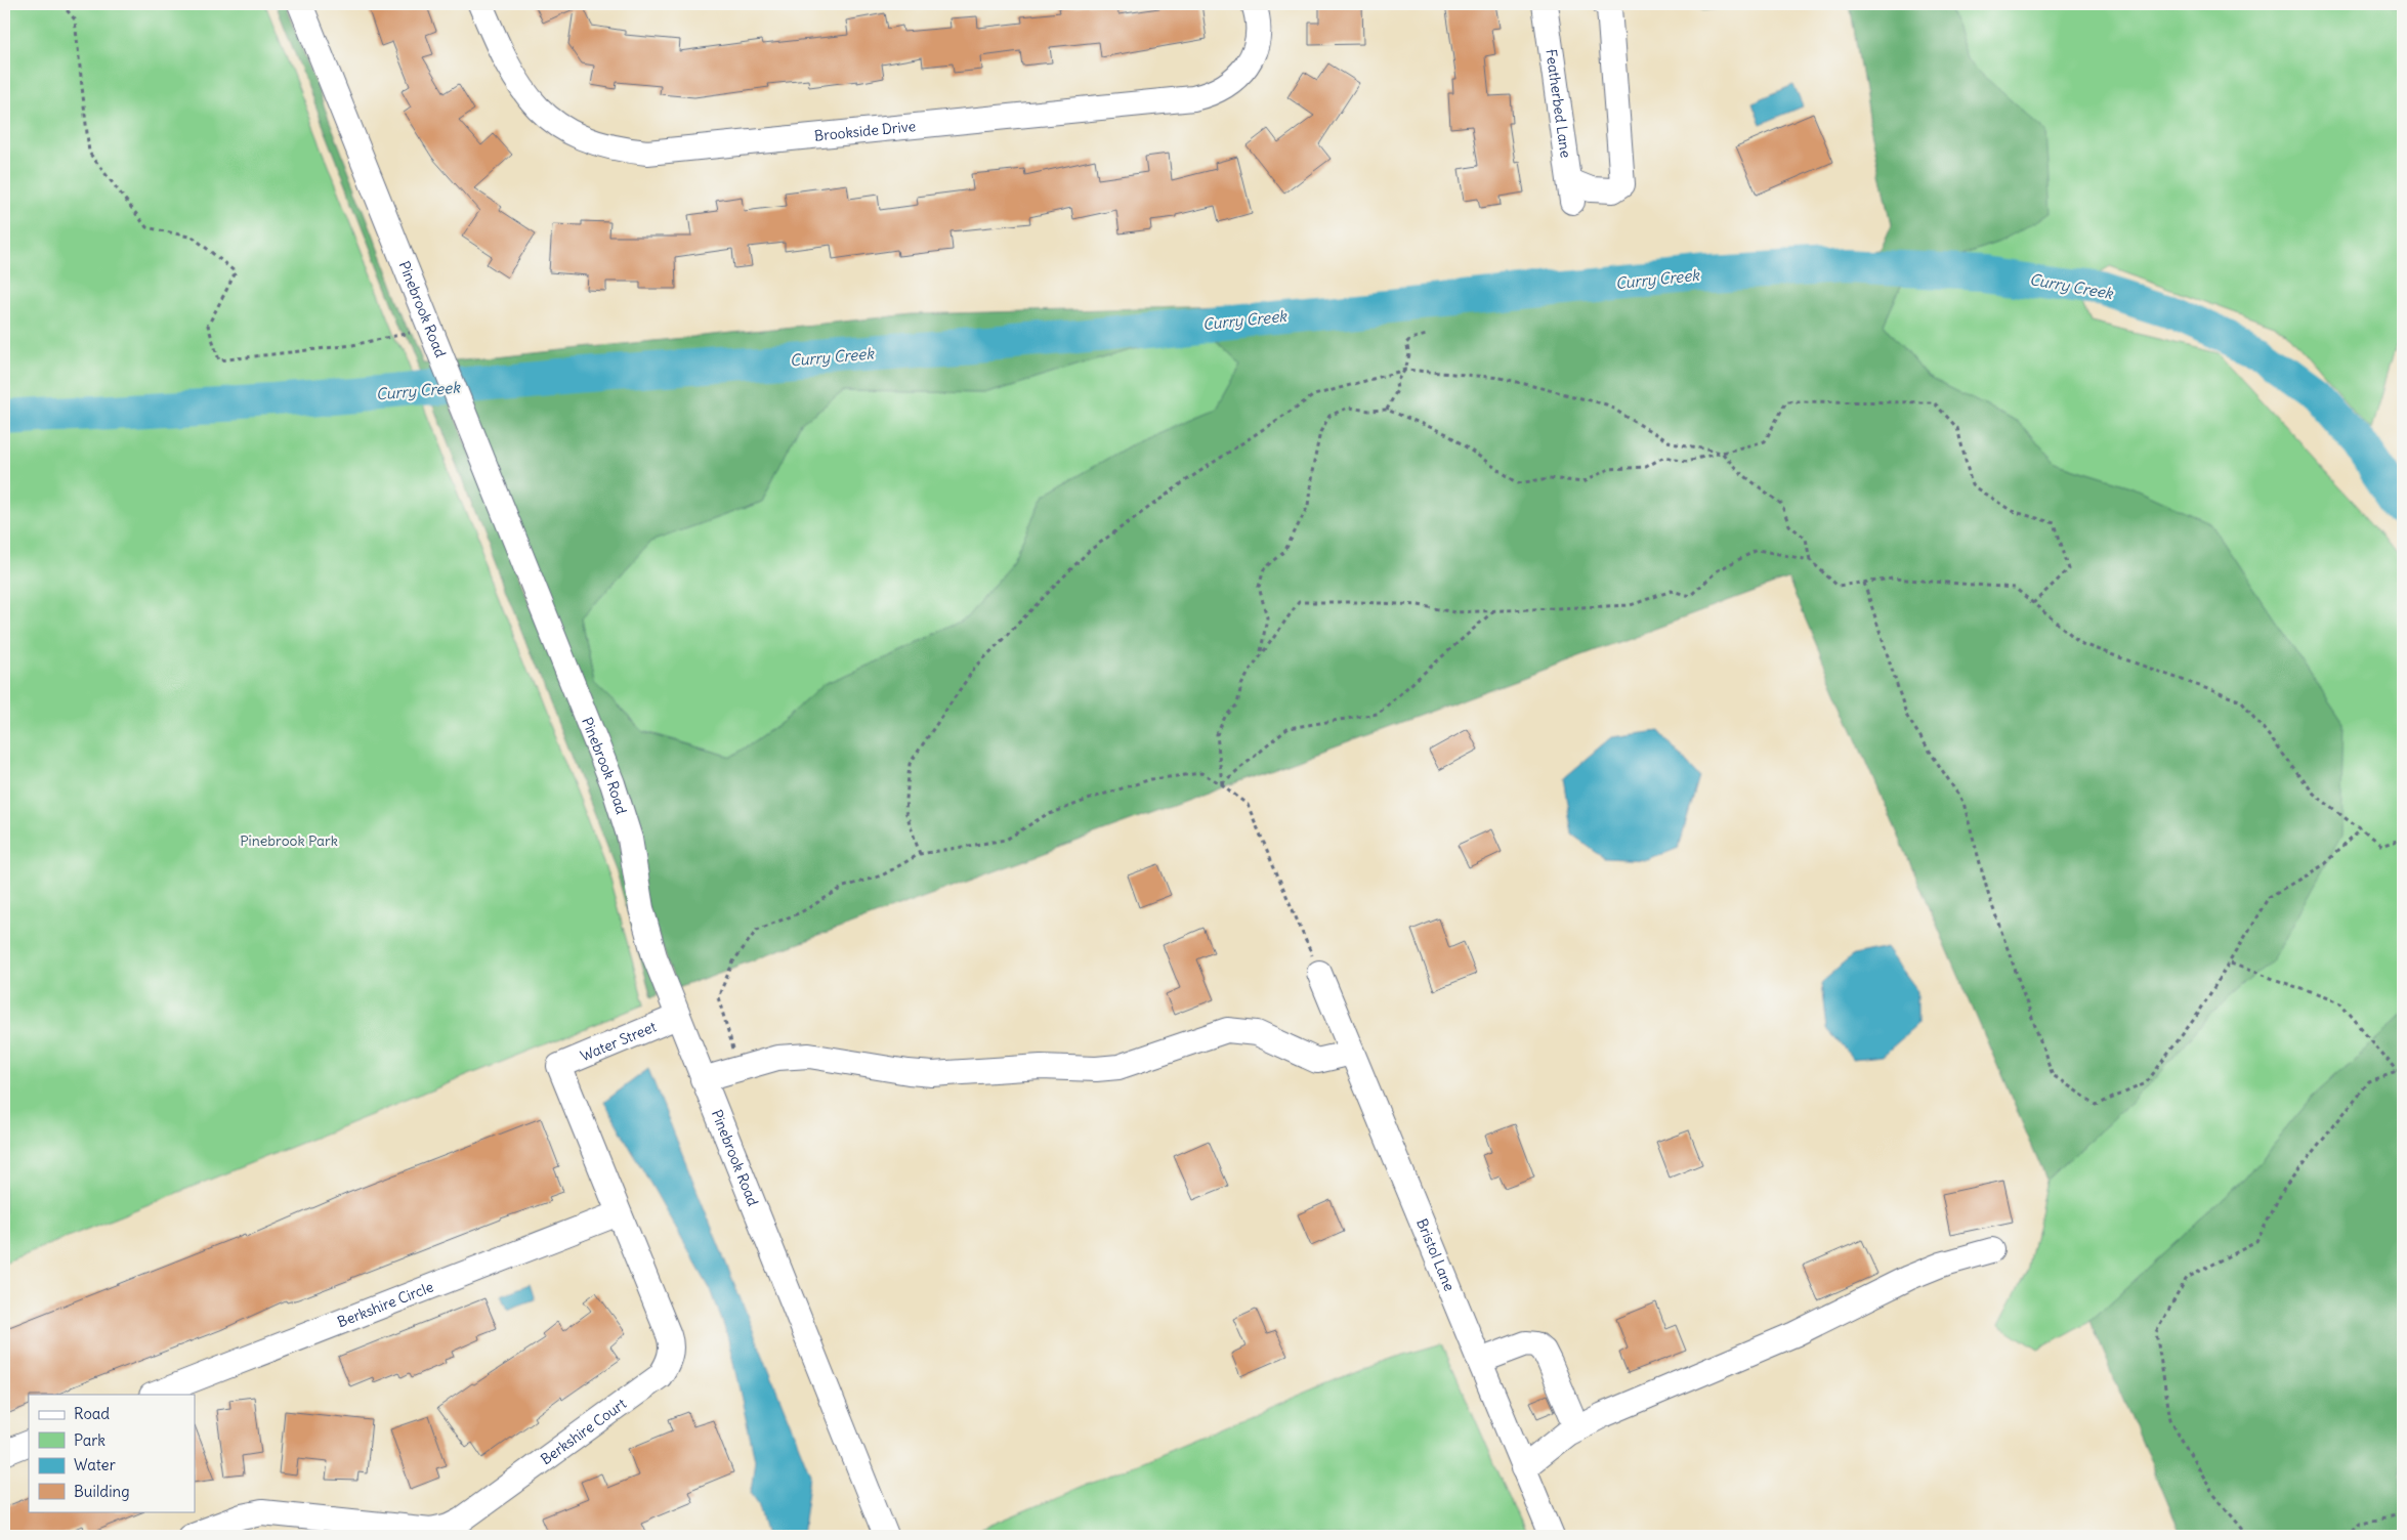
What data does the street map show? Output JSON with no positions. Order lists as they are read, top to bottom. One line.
{"streets":{"street":["Featherbed Lane","Brookside Drive","Pinebrook Road","Water Street","Bristol Lane","Berkshire Circle","Berkshire Court"]},"crossings":[["Pinebrook Road","Water Street"],["Water Street","Berkshire Court"],["Berkshire Circle","Berkshire Court"]],"water":["Curry Creek"],"parks":["Pinebrook Park"],"legend":["Road","Park","Water","Building"]}
